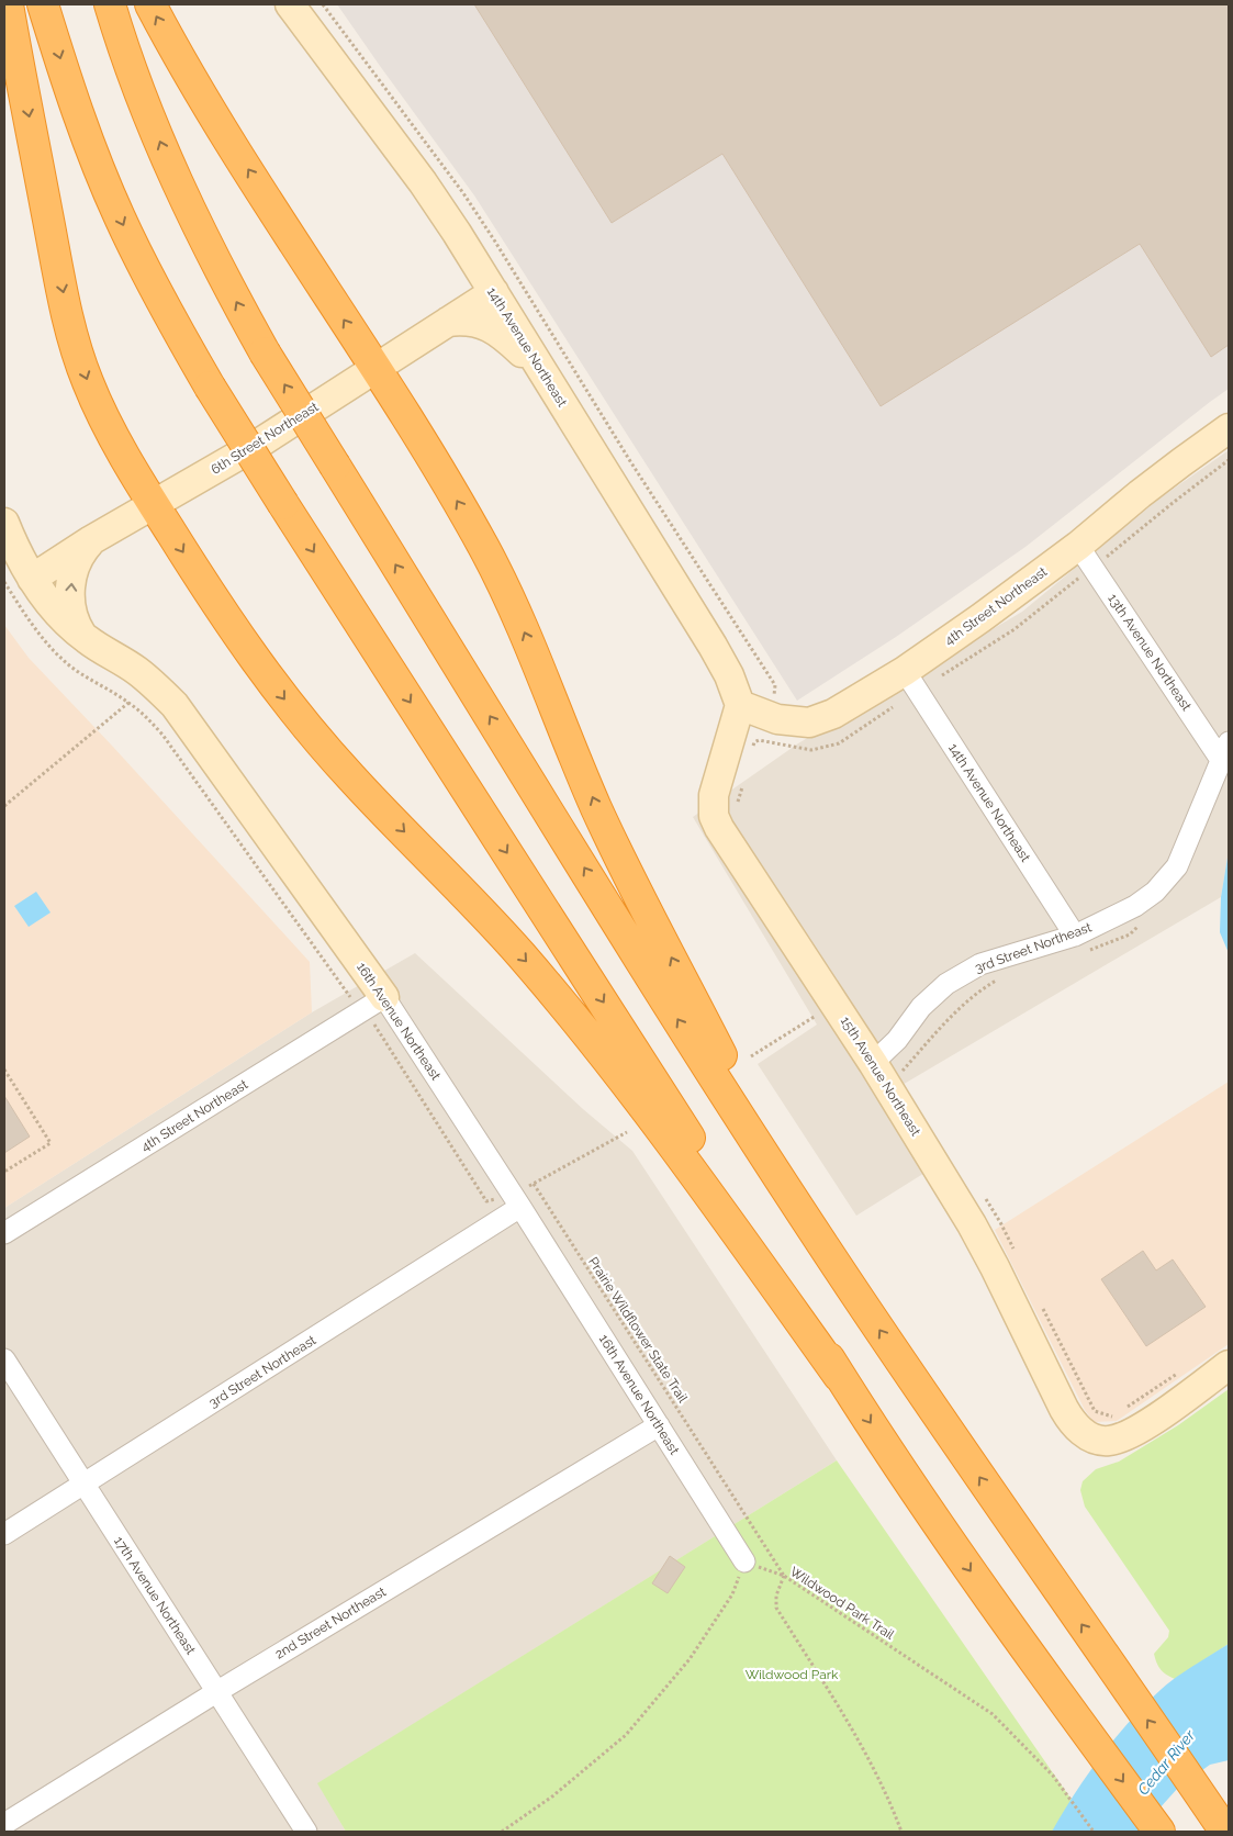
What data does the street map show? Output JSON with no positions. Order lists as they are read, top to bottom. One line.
{"streets":{"street":["14th Avenue Northeast","6th Street Northeast","4th Street Northeast","13th Avenue Northeast","3rd Street Northeast","16th Avenue Northeast","15th Avenue Northeast","17th Avenue Northeast","2nd Street Northeast"],"path":["Prairie Wildflower State Trail","Wildwood Park Trail"]},"crossings":[["14th Avenue Northeast","6th Street Northeast"],["14th Avenue Northeast","4th Street Northeast"],["14th Avenue Northeast","3rd Street Northeast"],["14th Avenue Northeast","15th Avenue Northeast"],["6th Street Northeast","16th Avenue Northeast"],["4th Street Northeast","13th Avenue Northeast"],["4th Street Northeast","16th Avenue Northeast"],["4th Street Northeast","15th Avenue Northeast"],["13th Avenue Northeast","3rd Street Northeast"],["3rd Street Northeast","16th Avenue Northeast"],["3rd Street Northeast","15th Avenue Northeast"],["3rd Street Northeast","17th Avenue Northeast"],["16th Avenue Northeast","Wildwood Park Trail"],["16th Avenue Northeast","2nd Street Northeast"],["Prairie Wildflower State Trail","Wildwood Park Trail"],["17th Avenue Northeast","2nd Street Northeast"]],"water":["Cedar River"],"parks":["Wildwood Park"]}
